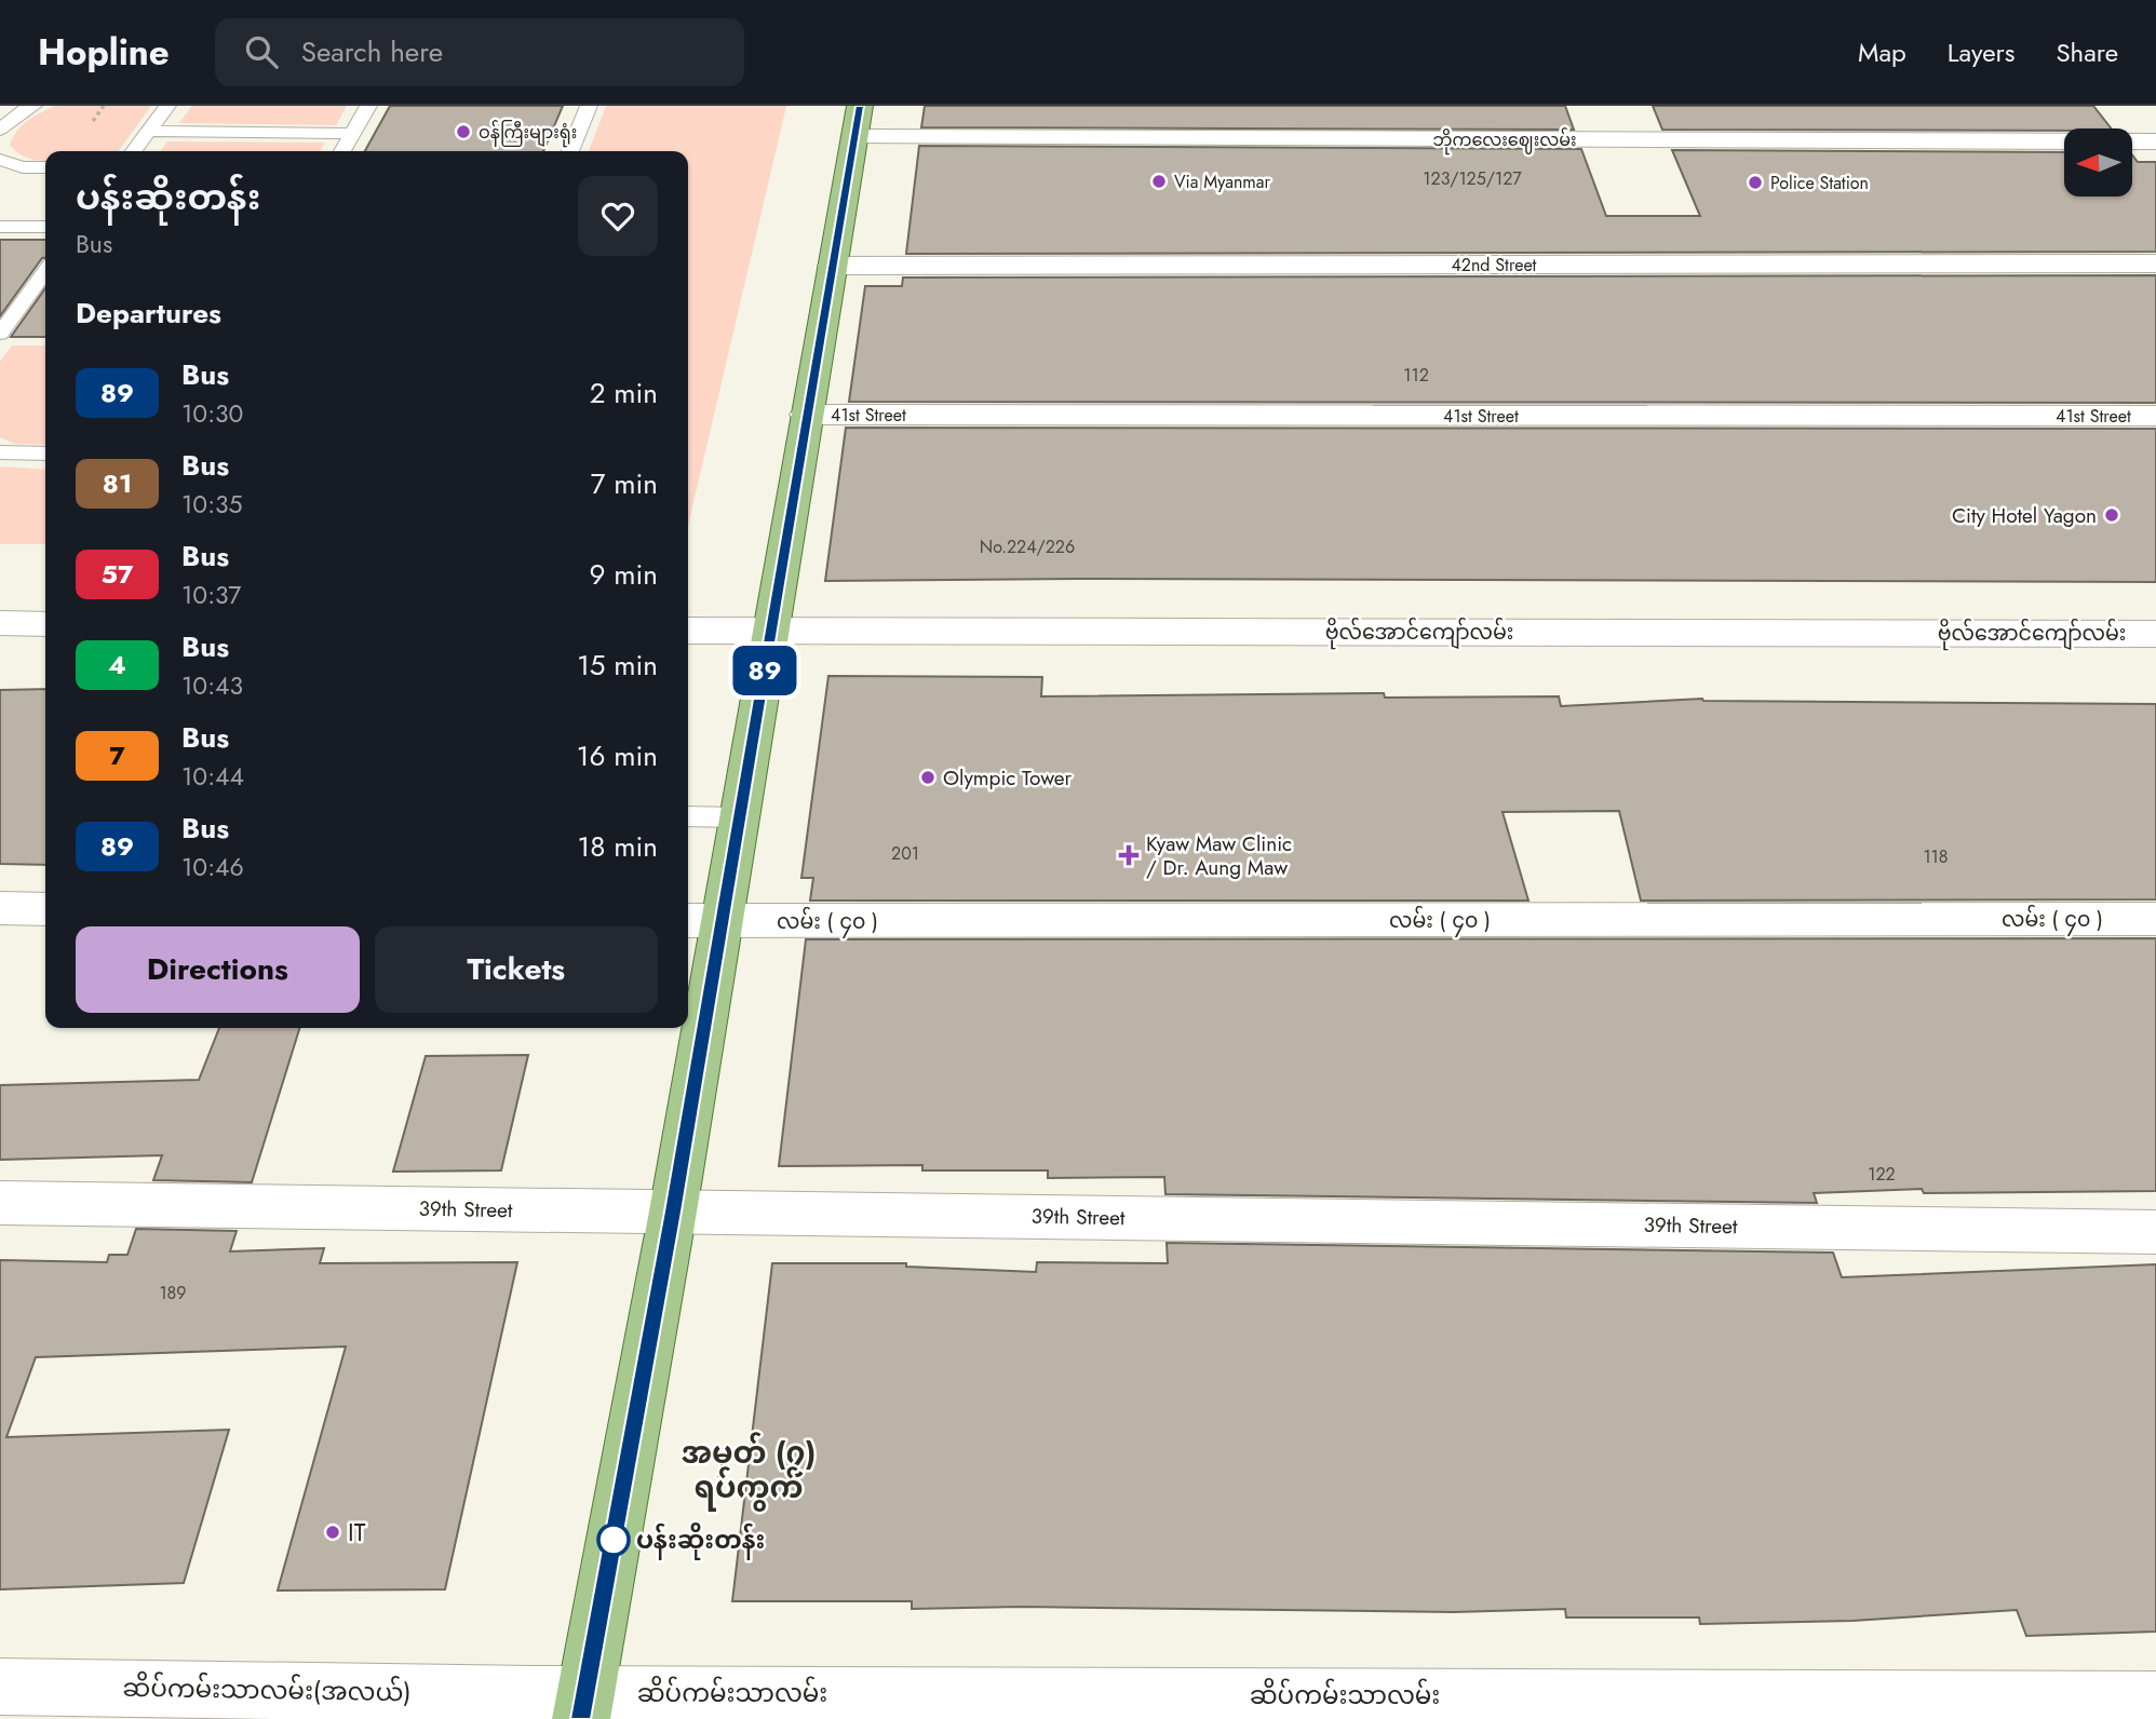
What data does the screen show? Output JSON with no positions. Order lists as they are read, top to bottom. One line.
{"streets":{"street":["ဘိုကလေးဈေးလမ်း","42nd Street","41st Street","ဗိုလ်အောင်ကျော်လမ်း","လမ်း ( ၄၀ )","39th Street","ဆိပ်ကမ်းသာလမ်း(အလယ်)","ဆိပ်ကမ်းသာလမ်း"]},"crossings":[["ဆိပ်ကမ်းသာလမ်း(အလယ်)","ဆိပ်ကမ်းသာလမ်း"]],"districts":["အမှတ် (၇) ရပ်ကွက်"],"places":{"other":["ဝန်ကြီးများရုံး","Via Myanmar","Police Station","City Hotel Yagon","Olympic Tower","IT","ပန်းဆိုးတန်း"],"health":["Kyaw Maw Clinic / Dr. Aung Maw"]},"lines":["bus line 89"],"house_numbers":["123/125/127","112","No.224/226","201","118","122","189"],"north":"left","page":{"header":"Hopline","search":"Search here","nav":["Map","Layers","Share"],"on_map":"89","heading":[["ပန်းဆိုးတန်း","Bus"],"Departures"],"list":[{"mark":"89","name":"Bus","note":"10:30","value":"2 min"},{"mark":"81","name":"Bus","note":"10:35","value":"7 min"},{"mark":"57","name":"Bus","note":"10:37","value":"9 min"},{"mark":"4","name":"Bus","note":"10:43","value":"15 min"},{"mark":"7","name":"Bus","note":"10:44","value":"16 min"},{"mark":"89","name":"Bus","note":"10:46","value":"18 min"}],"buttons":["Directions","Tickets"]}}
